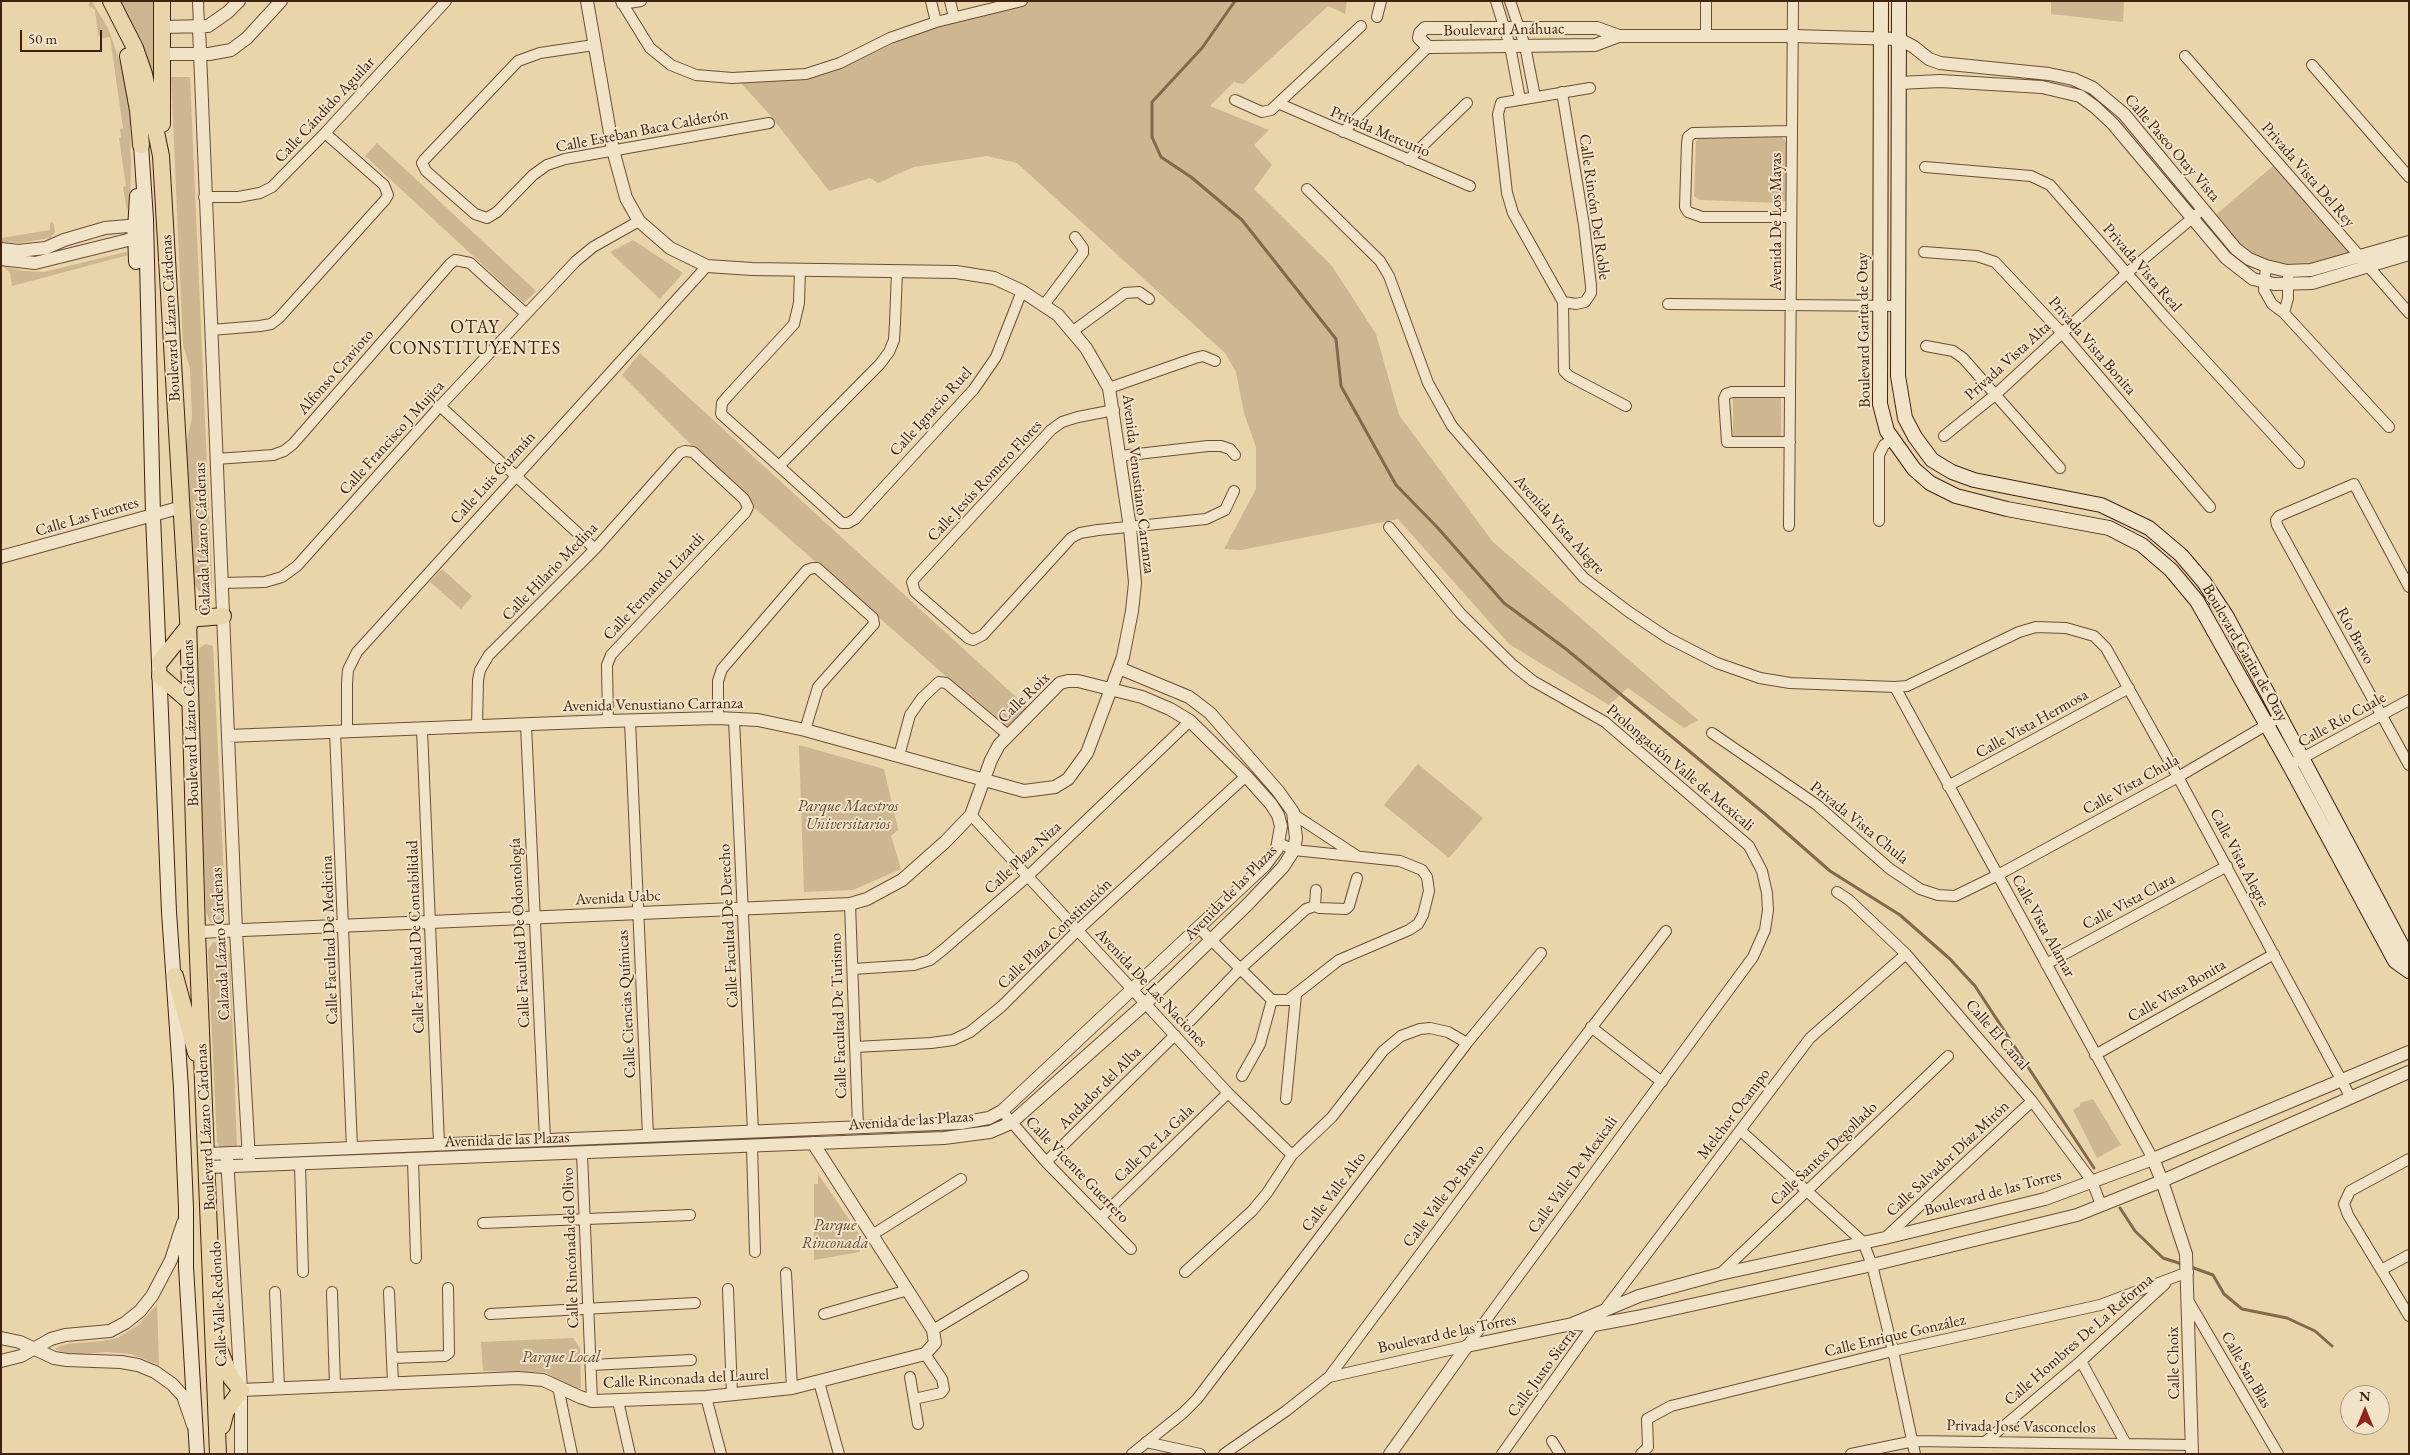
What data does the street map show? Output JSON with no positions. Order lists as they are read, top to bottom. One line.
{"streets":{"highway":["Boulevard Lázaro Cárdenas"],"main road":["Boulevard Garita de Otay"],"street":["Boulevard Anáhuac","Calle Cándido Aguilar","Calle Esteban Baca Calderón","Privada Mercurio","Calle Paseo Otay Vista","Privada Vista Del Rey","Calle Rincón Del Roble","Avenida De Los Mayas","Privada Vista Real","Privada Vista Bonita","Privada Vista Alta","Alfonso Cravioto","Calle Ignacio Ruel","Calle Francisco J Mujica","Calle Luis Guzmán","Calle Jesús Romero Flores","Avenida Venustiano Carranza","Calle Las Fuentes","Avenida Vista Alegre","Calzada Lázaro Cárdenas","Calle Hilario Medina","Calle Fernando Lizardi","Río Bravo","Calle Roix","Calle Río Cuale","Calle Vista Hermosa","Prolongación Valle de Mexicali","Calle Vista Chula","Privada Vista Chula","Calle Plaza Niza","Calle Vista Alegre","Avenida de las Plazas","Avenida Uabc","Calle Vista Clara","Calle Facultad De Derecho","Calle Vista Alamar","Calle Facultad De Odontología","Calle Plaza Constitución","Calle Facultad De Contabilidad","Calle Facultad De Medicina","Avenida De Las Naciones","Calle Vista Bonita","Calle Ciencias Químicas","Calle Facultad De Turismo","Calle El Canal","Andador del Alba","Melchor Ocampo","Calle De La Gala","Calle Santos Degollado","Calle Salvador Díaz Mirón","Calle Vicente Guerrero","Calle Valle De Mexicali","Calle Valle Alto","Boulevard de las Torres","Calle Valle De Bravo","Calle Rincónada del Olivo","Calle Valle Redondo","Calle Enrique González","Calle Hombres De La Reforma","Calle Choix","Calle San Blas","Calle Justo Sierra","Calle Rinconada del Laurel","Privada José Vasconcelos"]},"crossings":[["Boulevard Anáhuac","Calle Paseo Otay Vista"],["Boulevard Anáhuac","Avenida De Los Mayas"],["Boulevard Anáhuac","Boulevard Garita de Otay"],["Calle Cándido Aguilar","Calzada Lázaro Cárdenas"],["Calle Esteban Baca Calderón","Avenida Venustiano Carranza"],["Calle Paseo Otay Vista","Privada Vista Del Rey"],["Calle Paseo Otay Vista","Boulevard Garita de Otay"],["Calle Paseo Otay Vista","Privada Vista Alta"],["Privada Vista Real","Privada Vista Alta"],["Boulevard Lázaro Cárdenas","Calle Las Fuentes"],["Boulevard Lázaro Cárdenas","Avenida de las Plazas"],["Boulevard Lázaro Cárdenas","Avenida Uabc"],["Boulevard Garita de Otay","Calle Río Cuale"],["Boulevard Garita de Otay","Calle Vista Chula"],["Privada Vista Bonita","Privada Vista Alta"],["Alfonso Cravioto","Calle Francisco J Mujica"],["Alfonso Cravioto","Calzada Lázaro Cárdenas"],["Calle Ignacio Ruel","Avenida Venustiano Carranza"],["Calle Francisco J Mujica","Avenida Venustiano Carranza"],["Calle Francisco J Mujica","Calzada Lázaro Cárdenas"],["Calle Luis Guzmán","Avenida Venustiano Carranza"],["Calle Luis Guzmán","Calle Facultad De Medicina"],["Calle Jesús Romero Flores","Avenida Venustiano Carranza"],["Avenida Venustiano Carranza","Calzada Lázaro Cárdenas"],["Avenida Venustiano Carranza","Calle Hilario Medina"],["Avenida Venustiano Carranza","Calle Fernando Lizardi"],["Avenida Venustiano Carranza","Calle Roix"],["Avenida Venustiano Carranza","Avenida de las Plazas"],["Avenida Venustiano Carranza","Avenida Uabc"],["Avenida Venustiano Carranza","Calle Facultad De Derecho"],["Avenida Venustiano Carranza","Calle Facultad De Odontología"],["Avenida Venustiano Carranza","Calle Facultad De Contabilidad"],["Avenida Venustiano Carranza","Calle Facultad De Medicina"],["Avenida Venustiano Carranza","Calle Ciencias Químicas"],["Avenida Vista Alegre","Calle Vista Alegre"],["Avenida Vista Alegre","Calle Vista Alamar"],["Calzada Lázaro Cárdenas","Avenida de las Plazas"],["Calzada Lázaro Cárdenas","Avenida Uabc"],["Calle Hilario Medina","Calle Fernando Lizardi"],["Río Bravo","Calle Río Cuale"],["Calle Roix","Avenida de las Plazas"],["Calle Roix","Avenida Uabc"],["Calle Vista Hermosa","Calle Vista Alegre"],["Calle Vista Hermosa","Calle Vista Alamar"],["Prolongación Valle de Mexicali","Calle Valle De Mexicali"],["Calle Vista Chula","Privada Vista Chula"],["Calle Vista Chula","Calle Vista Alegre"],["Calle Vista Chula","Calle Vista Alamar"],["Privada Vista Chula","Calle Vista Alamar"],["Calle Plaza Niza","Avenida de las Plazas"],["Calle Plaza Niza","Avenida De Las Naciones"],["Calle Plaza Niza","Calle Facultad De Turismo"],["Calle Vista Alegre","Calle Vista Clara"],["Calle Vista Alegre","Calle Vista Bonita"],["Calle Vista Alegre","Boulevard de las Torres"],["Avenida de las Plazas","Calle Facultad De Derecho"],["Avenida de las Plazas","Calle Facultad De Odontología"],["Avenida de las Plazas","Calle Plaza Constitución"],["Avenida de las Plazas","Calle Facultad De Contabilidad"],["Avenida de las Plazas","Calle Facultad De Medicina"],["Avenida de las Plazas","Avenida De Las Naciones"],["Avenida de las Plazas","Calle Ciencias Químicas"],["Avenida de las Plazas","Calle Facultad De Turismo"],["Avenida de las Plazas","Calle Vicente Guerrero"],["Avenida de las Plazas","Calle Rincónada del Olivo"],["Avenida de las Plazas","Calle Valle Redondo"],["Avenida Uabc","Calle Facultad De Derecho"],["Avenida Uabc","Calle Facultad De Odontología"],["Avenida Uabc","Calle Facultad De Contabilidad"],["Avenida Uabc","Calle Facultad De Medicina"],["Avenida Uabc","Avenida De Las Naciones"],["Avenida Uabc","Calle Ciencias Químicas"],["Avenida Uabc","Calle Facultad De Turismo"],["Calle Vista Clara","Calle Vista Alamar"],["Calle Vista Alamar","Calle Vista Bonita"],["Calle Vista Alamar","Boulevard de las Torres"],["Calle Plaza Constitución","Avenida De Las Naciones"],["Calle Plaza Constitución","Calle Facultad De Turismo"],["Avenida De Las Naciones","Andador del Alba"],["Avenida De Las Naciones","Calle De La Gala"],["Calle El Canal","Melchor Ocampo"],["Calle El Canal","Calle Salvador Díaz Mirón"],["Calle El Canal","Boulevard de las Torres"],["Andador del Alba","Calle Vicente Guerrero"],["Melchor Ocampo","Boulevard de las Torres"],["Melchor Ocampo","Calle Justo Sierra"],["Calle De La Gala","Calle Vicente Guerrero"],["Calle Santos Degollado","Boulevard de las Torres"],["Calle Salvador Díaz Mirón","Boulevard de las Torres"],["Calle Valle De Mexicali","Boulevard de las Torres"],["Boulevard de las Torres","Calle Valle De Bravo"],["Boulevard de las Torres","Calle Justo Sierra"],["Calle Rincónada del Olivo","Calle Rinconada del Laurel"],["Calle Valle Redondo","Calle Rinconada del Laurel"],["Calle Enrique González","Calle Hombres De La Reforma"],["Calle Enrique González","Calle Choix"],["Calle Hombres De La Reforma","Privada José Vasconcelos"],["Calle Choix","Calle San Blas"],["Calle Choix","Privada José Vasconcelos"]],"districts":["OTAY CONSTITUYENTES"],"parks":["Parque Maestros Universitarios","Parque Rinconada","Parque Local"],"scale_bar":"50 m","north":"top"}
